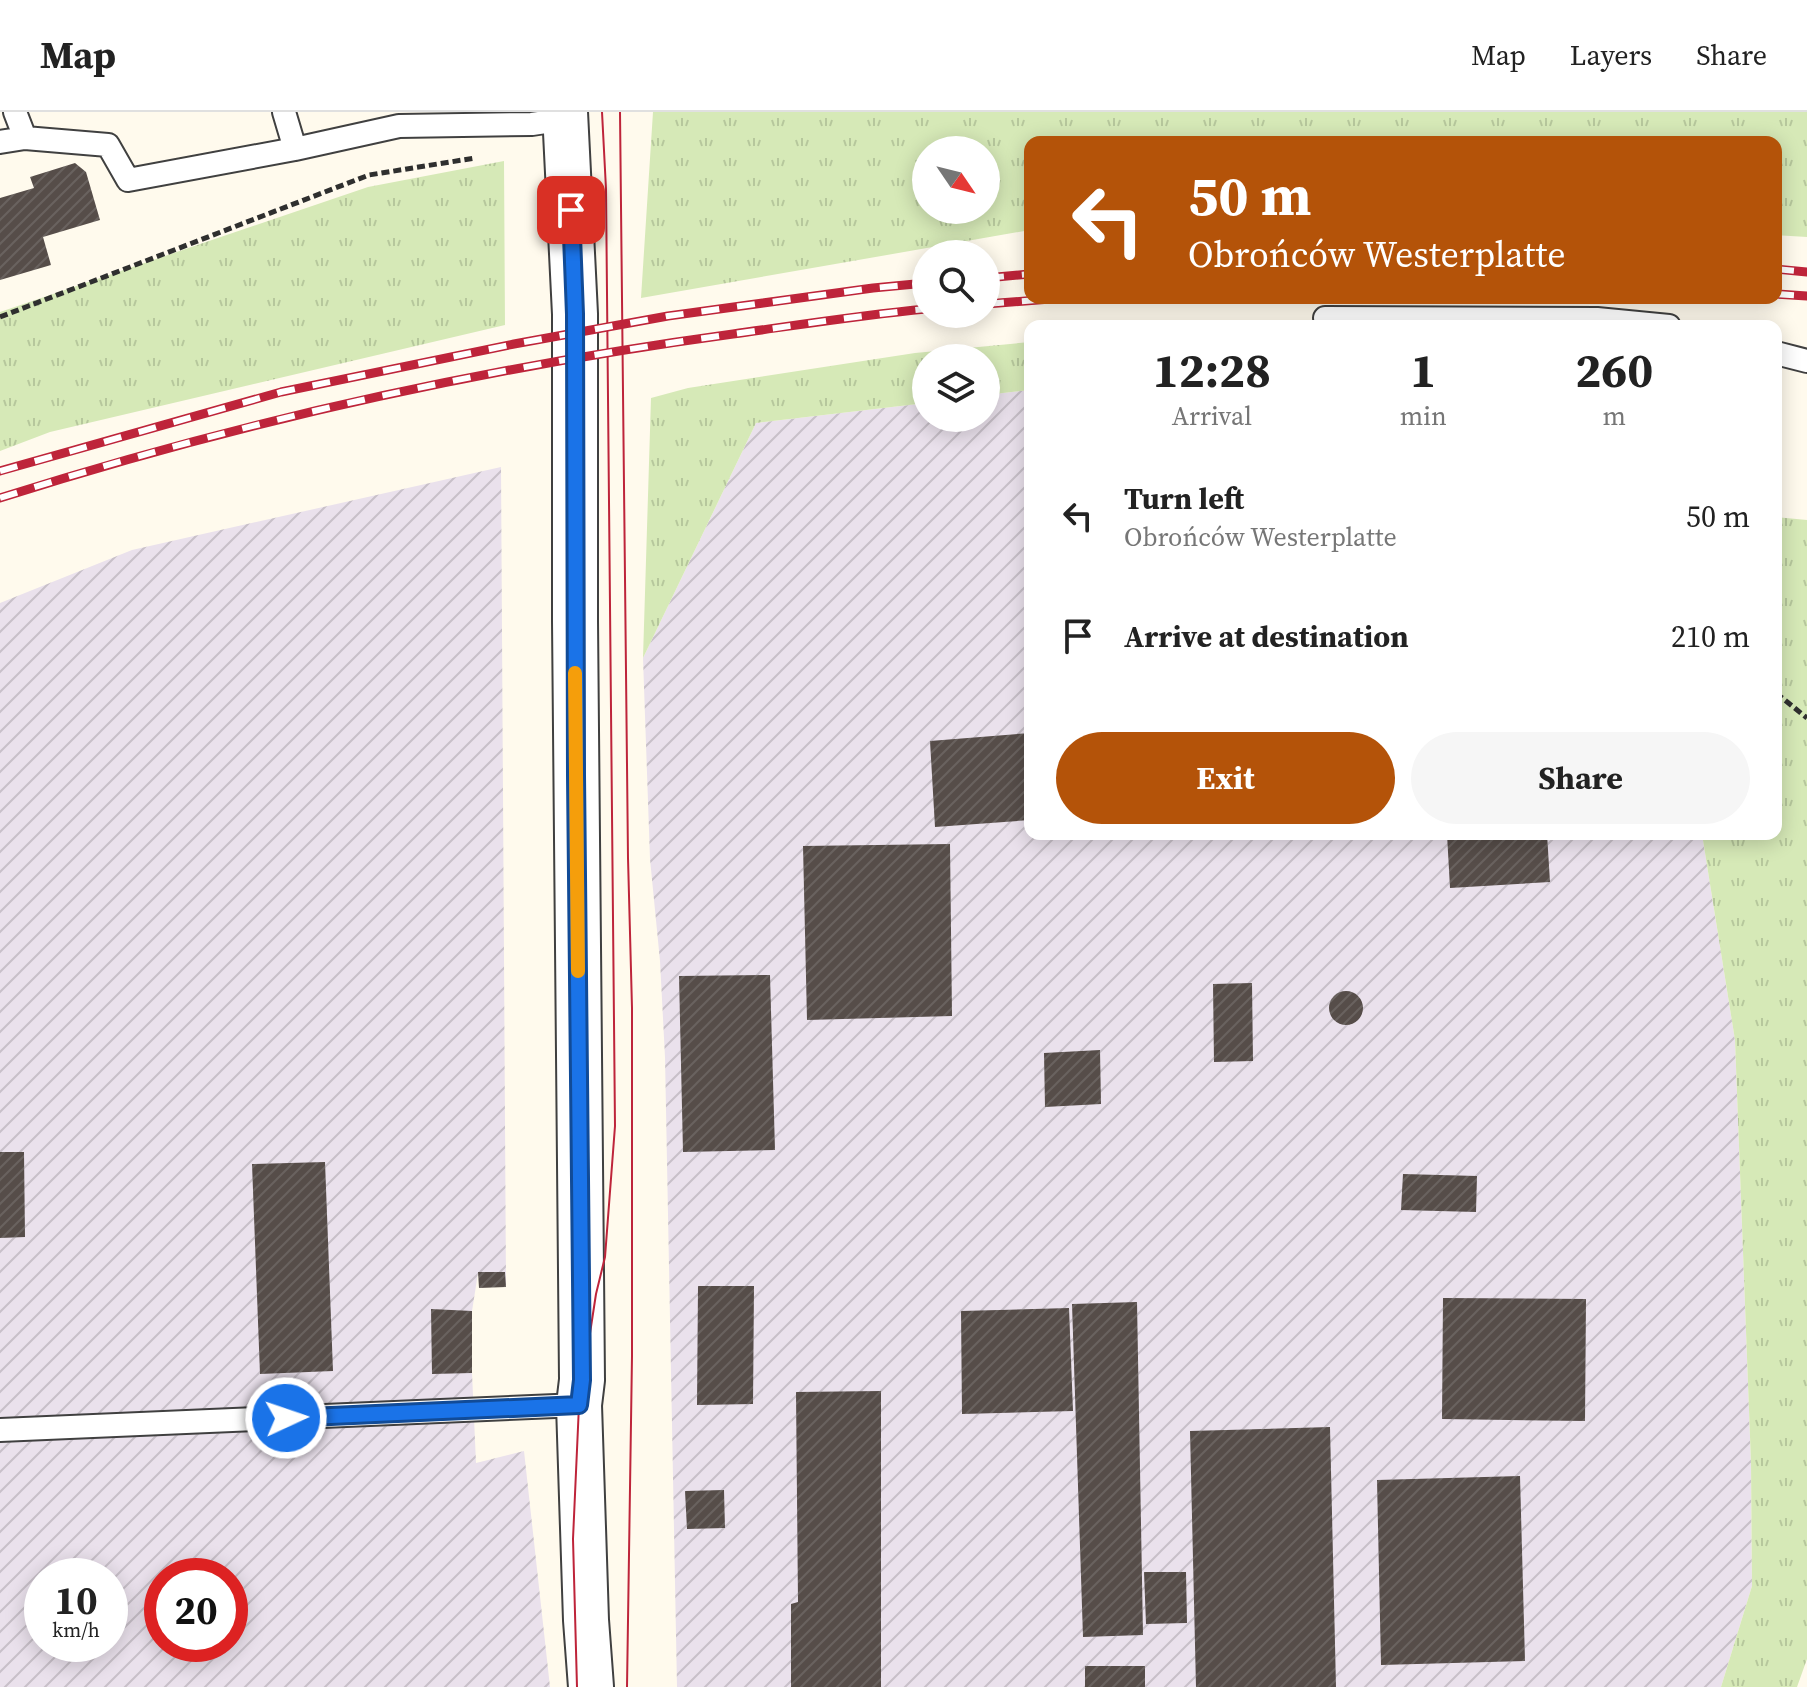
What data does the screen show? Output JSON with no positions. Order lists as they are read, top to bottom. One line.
{"north":"bottom right","page":{"header":"Map","nav":["Map","Layers","Share"],"turn":["50 m","Obrońców Westerplatte"],"eta":["12:28","Arrival","1","min","260","m"],"list":[{"name":"Turn left","note":"Obrońców Westerplatte","value":"50 m"},{"name":"Arrive at destination","value":"210 m"}],"buttons":["Exit","Share"],"speed":"10 km/h","limit":"20"}}
